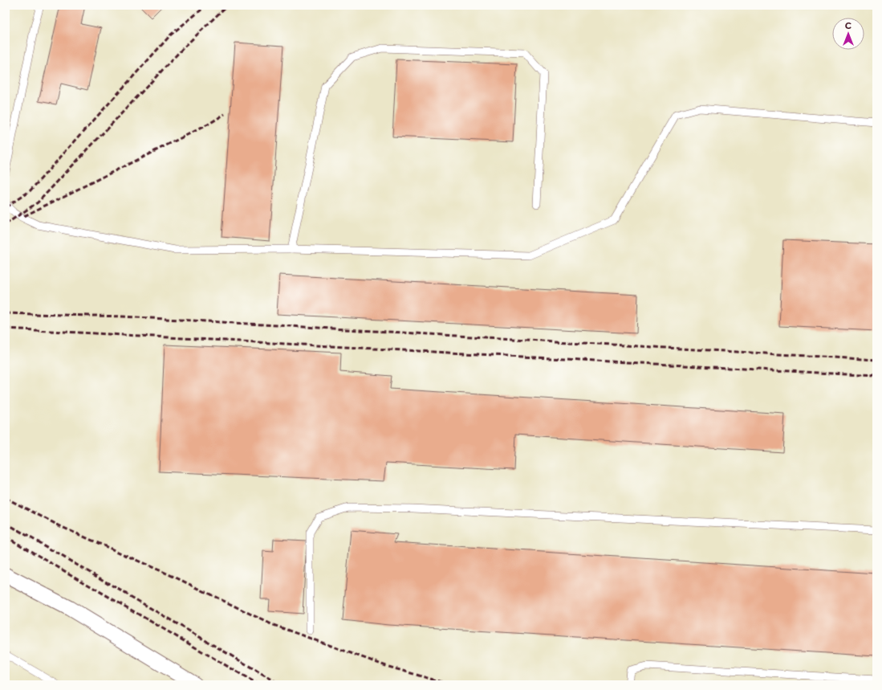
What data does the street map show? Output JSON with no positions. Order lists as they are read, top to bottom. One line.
{"north":"top"}
